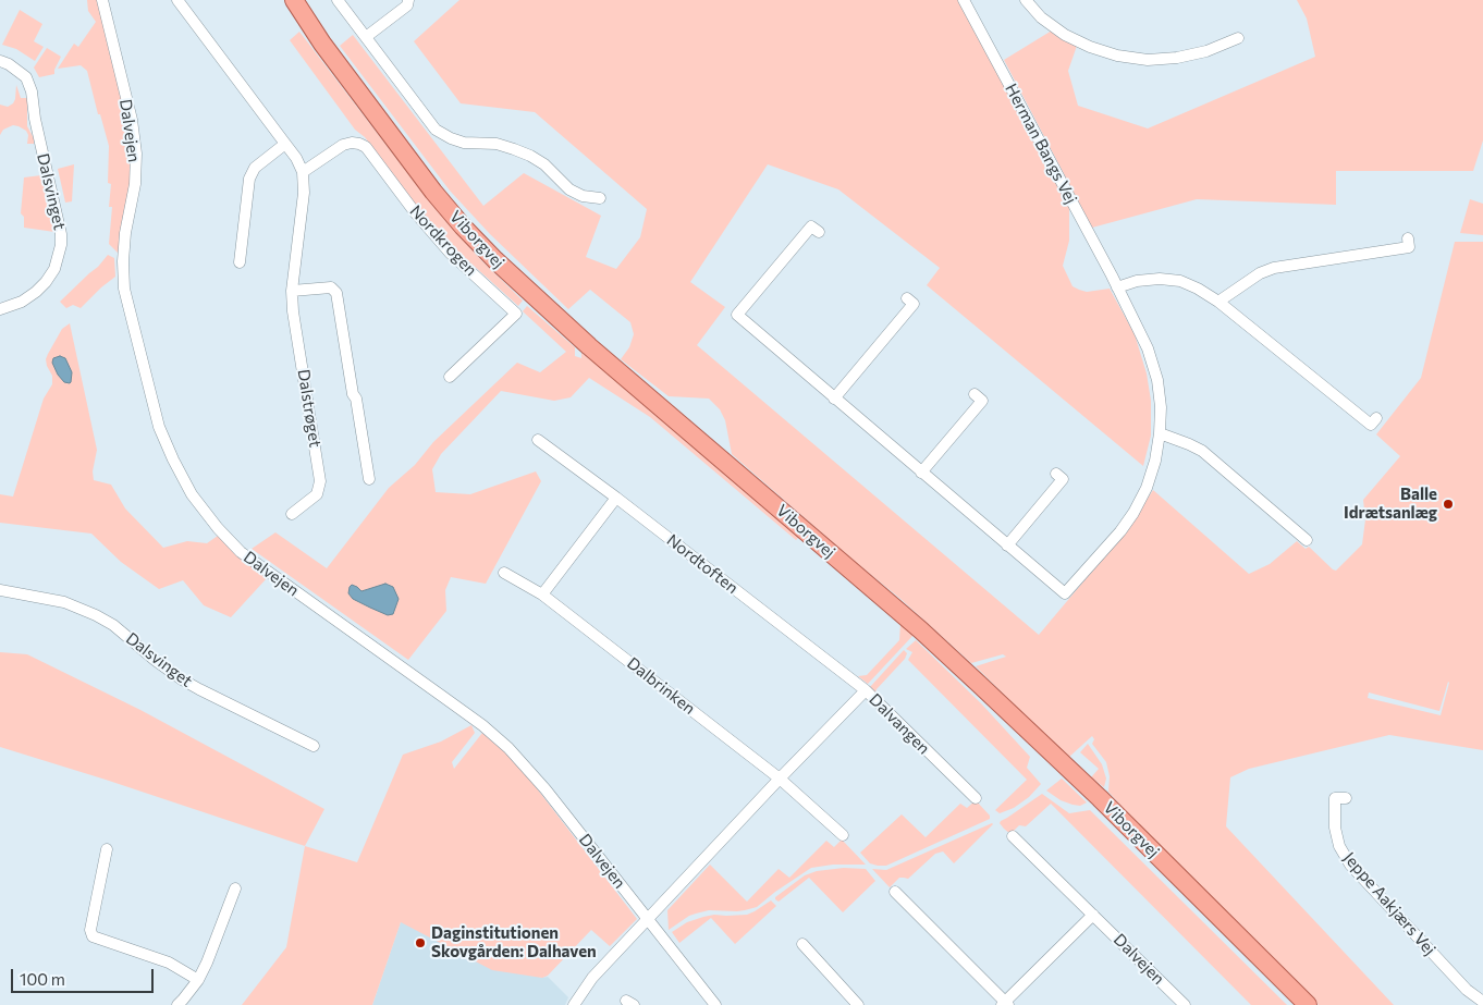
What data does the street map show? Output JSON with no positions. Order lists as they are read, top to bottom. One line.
{"streets":{"main road":["Viborgvej"],"street":["Dalvejen","Herman Bangs Vej","Dalsvinget","Nordkrogen","Dalstrøget","Nordtoften","Dalbrinken","Dalvangen","Jeppe Aakjærs Vej"]},"crossings":[["Dalvejen","Dalvangen"],["Nordkrogen","Dalstrøget"],["Nordtoften","Dalvangen"],["Dalbrinken","Dalvangen"]],"places":["Balle Idrætsanlæg","Daginstitutionen Skovgården: Dalhaven"],"scale_bar":"100 m"}
